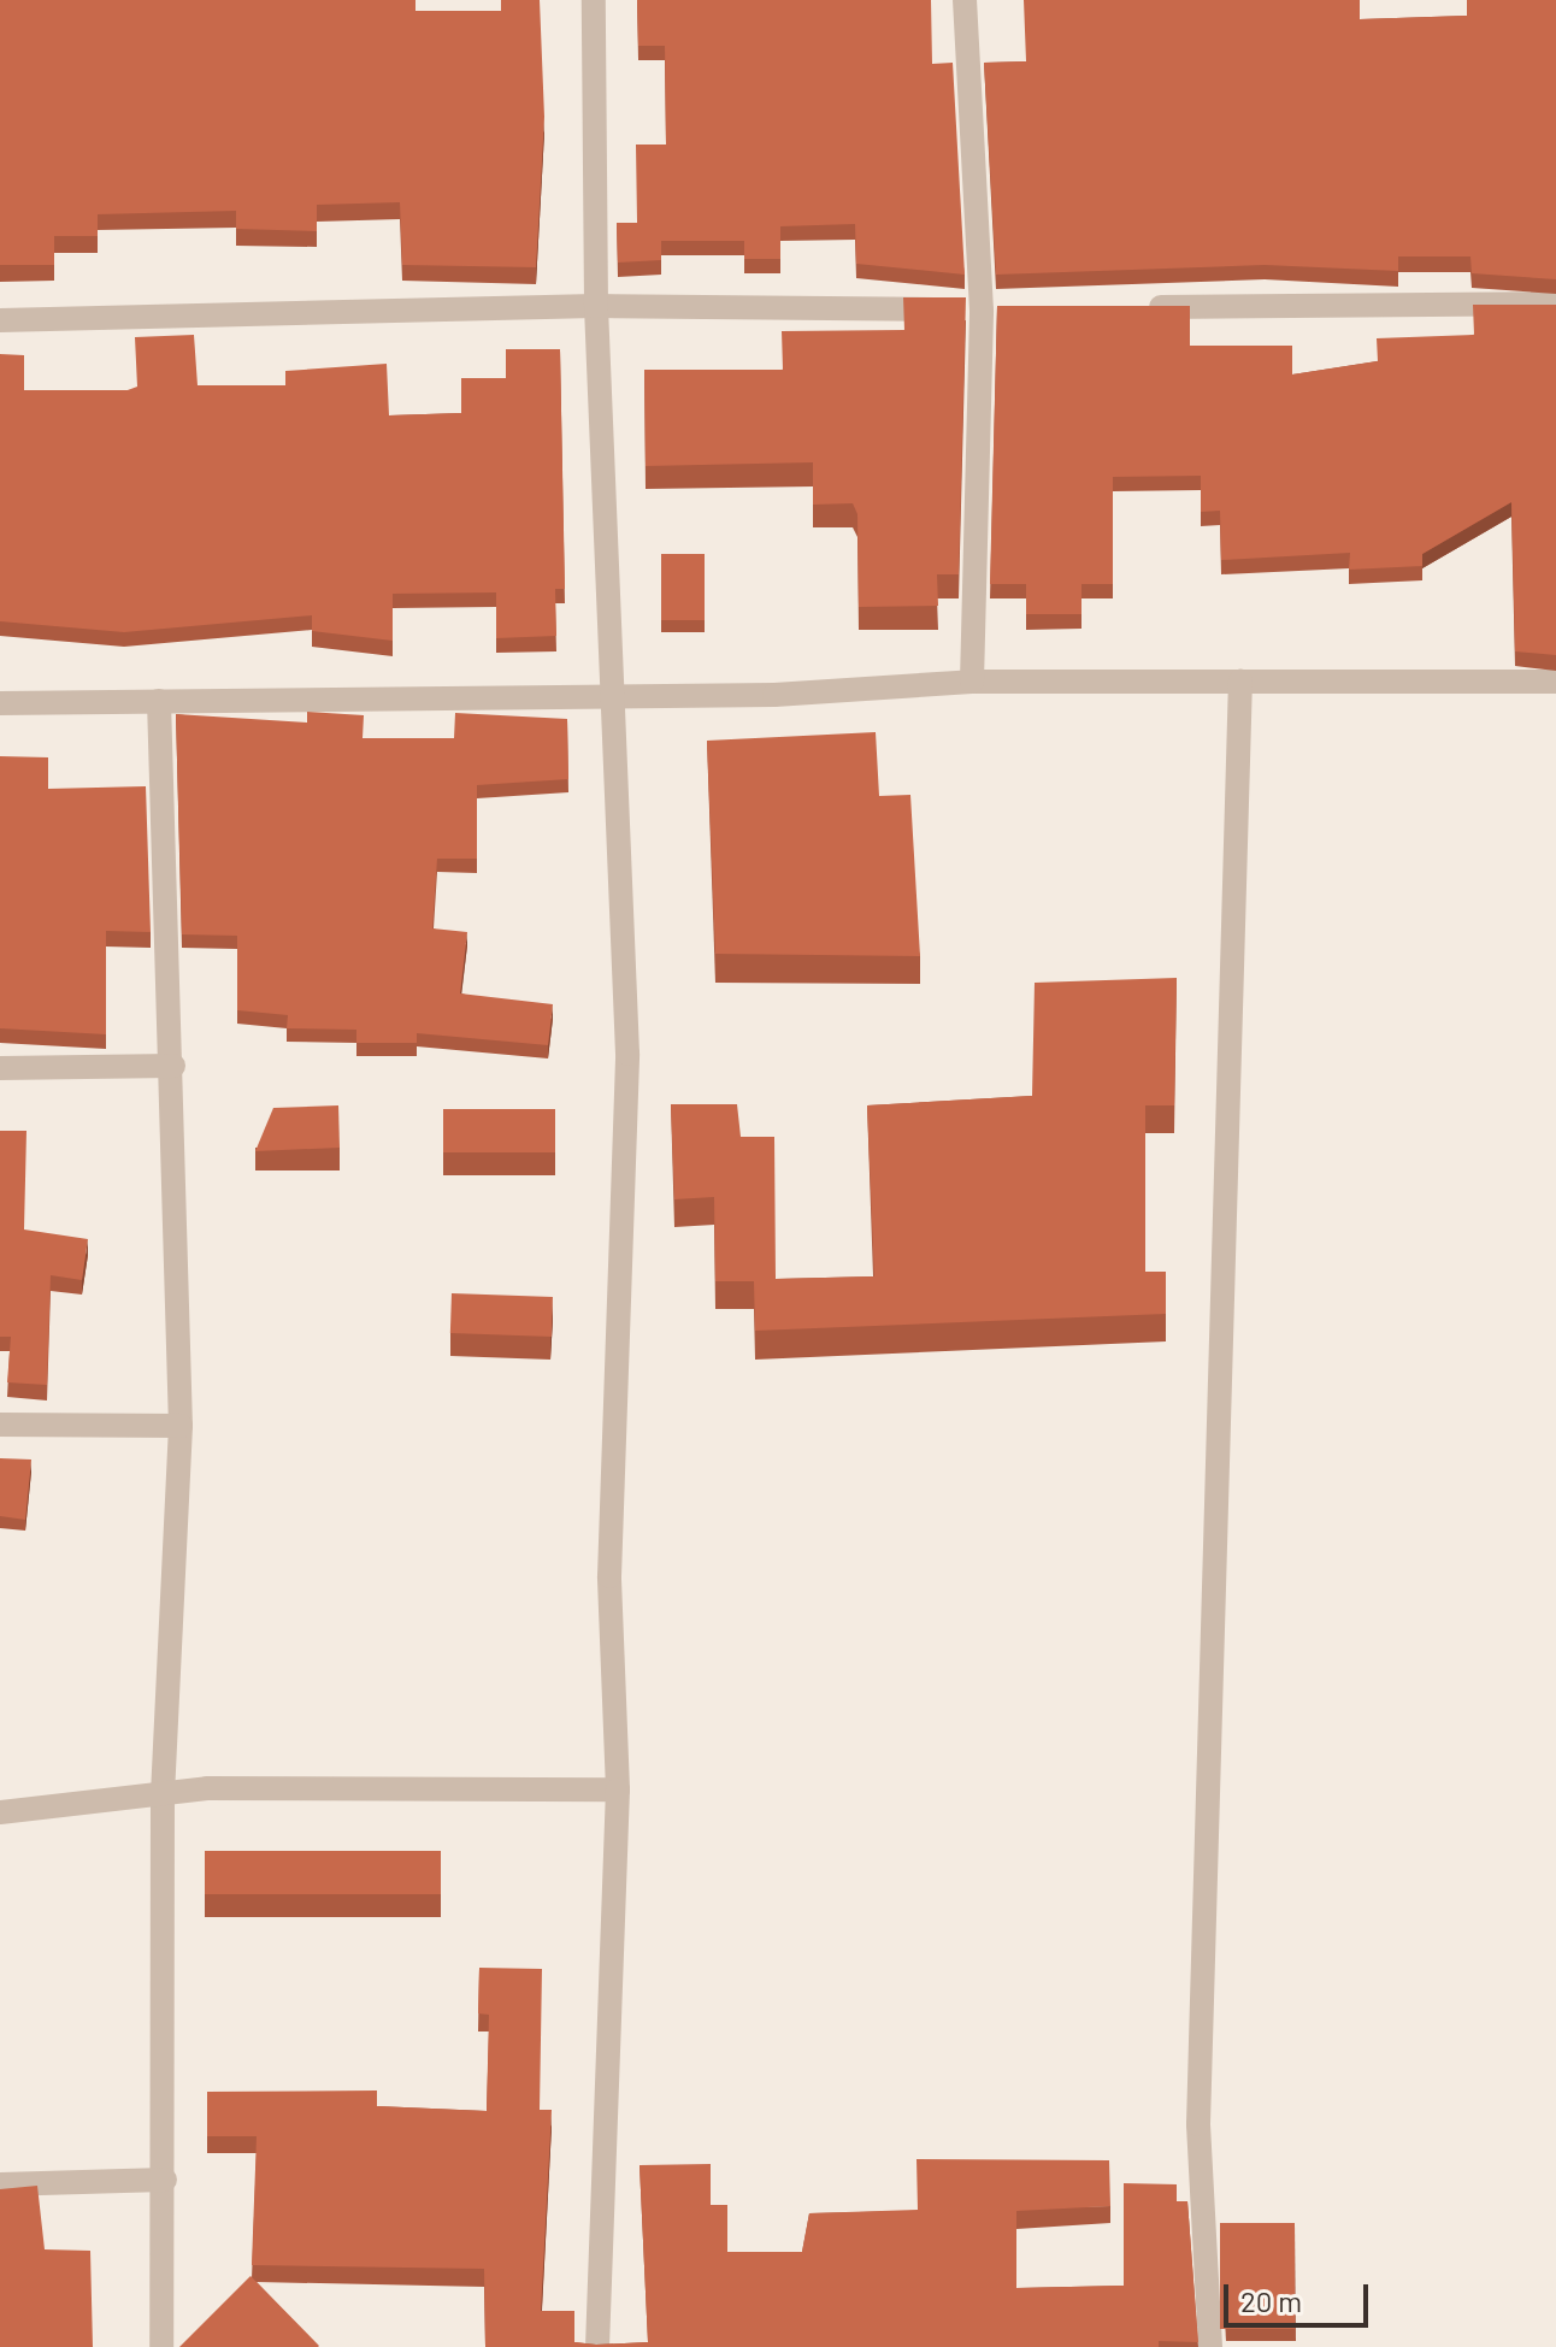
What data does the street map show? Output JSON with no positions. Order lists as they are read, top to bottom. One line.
{"scale_bar":"20 m"}
